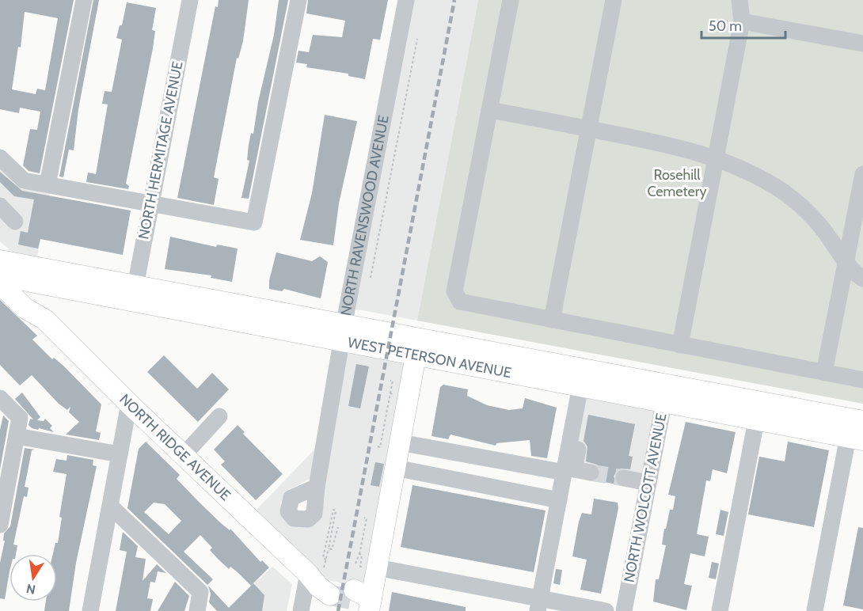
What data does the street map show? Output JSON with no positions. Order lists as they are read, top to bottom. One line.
{"streets":{"main road":["WEST PETERSON AVENUE","NORTH RIDGE AVENUE"],"street":["NORTH HERMITAGE AVENUE","NORTH RAVENSWOOD AVENUE","NORTH WOLCOTT AVENUE"]},"crossings":[["NORTH HERMITAGE AVENUE","WEST PETERSON AVENUE"],["NORTH RAVENSWOOD AVENUE","WEST PETERSON AVENUE"],["WEST PETERSON AVENUE","NORTH RIDGE AVENUE"],["WEST PETERSON AVENUE","NORTH WOLCOTT AVENUE"]],"parks":["Rosehill Cemetery"],"scale_bar":"50 m","north":"bottom"}
